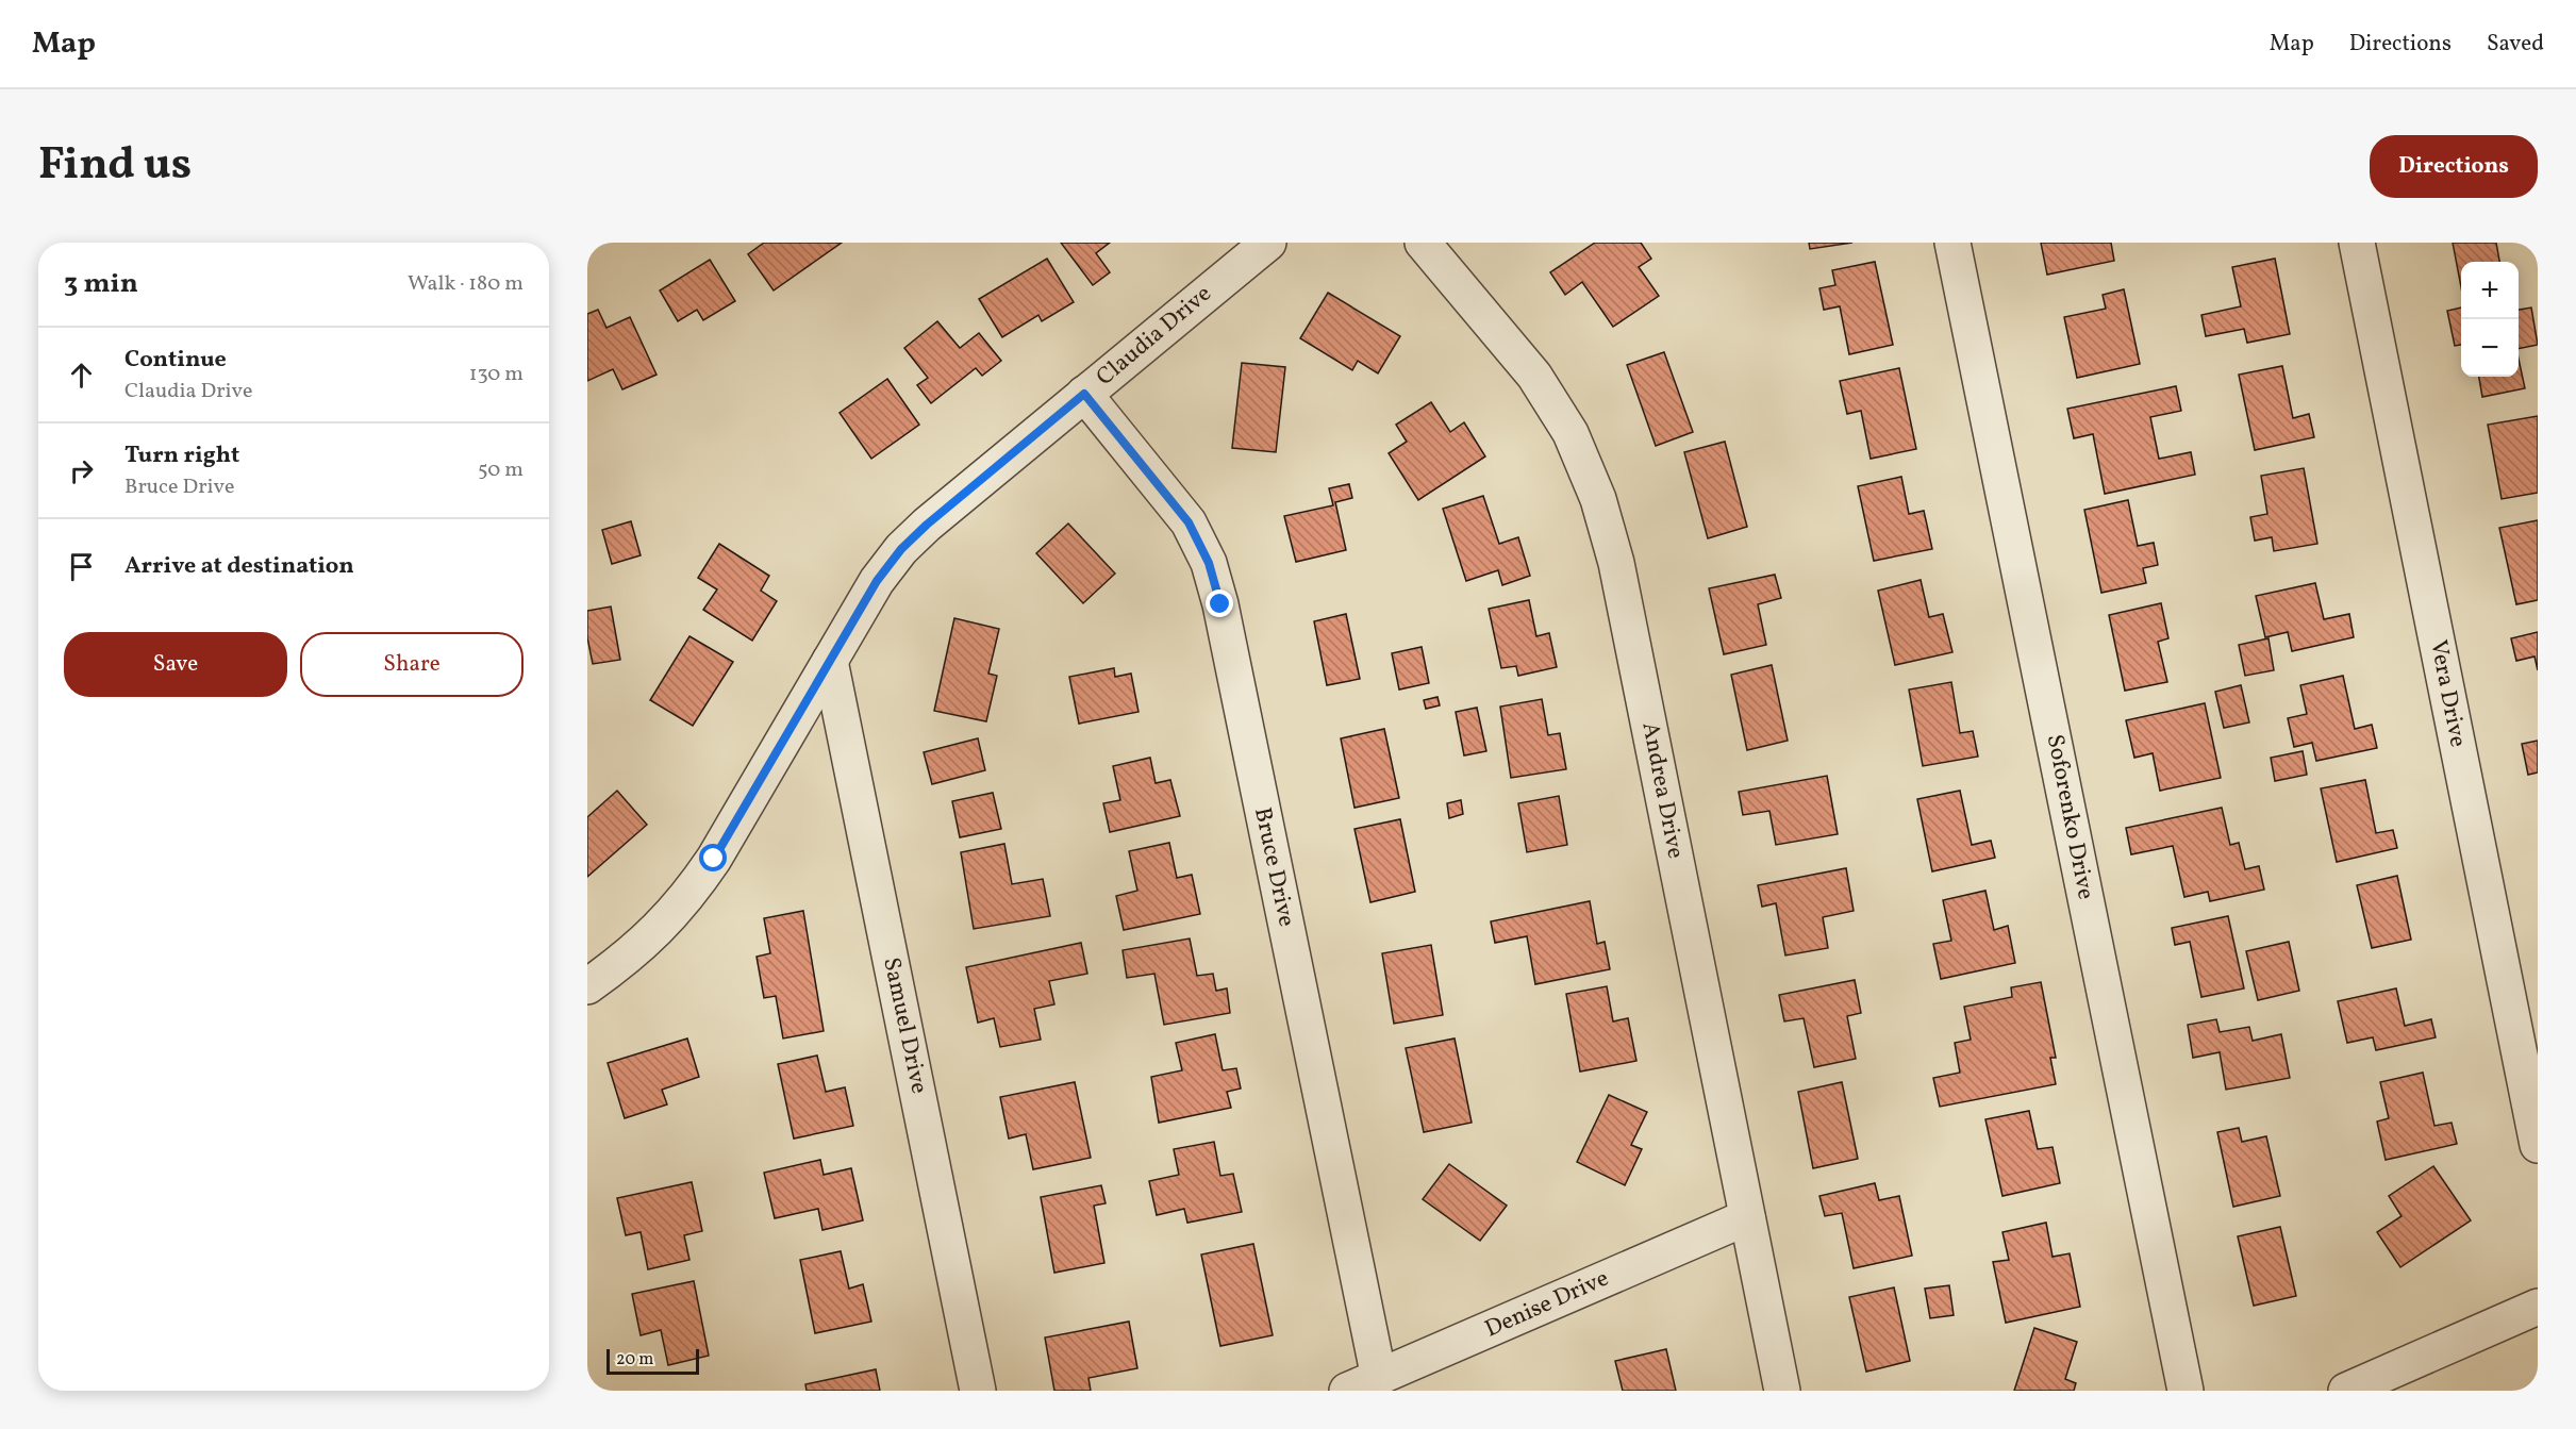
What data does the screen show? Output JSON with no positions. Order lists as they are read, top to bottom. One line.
{"streets":{"street":["Claudia Drive","Vera Drive","Andrea Drive","Soforenko Drive","Bruce Drive","Samuel Drive","Denise Drive"]},"crossings":[["Claudia Drive","Bruce Drive"],["Claudia Drive","Samuel Drive"],["Andrea Drive","Denise Drive"],["Bruce Drive","Denise Drive"]],"scale_bar":"20 m","page":{"header":"Map","nav":["Map","Directions","Saved"],"title":"Find us","buttons":["Directions",["Save","Share"]],"heading":["3 min","Walk · 180 m"],"map_buttons":["+","−"],"list":[["Continue","Claudia Drive","130 m"],["Turn right","Bruce Drive","50 m"],"Arrive at destination"],"scale":"20 m"}}
